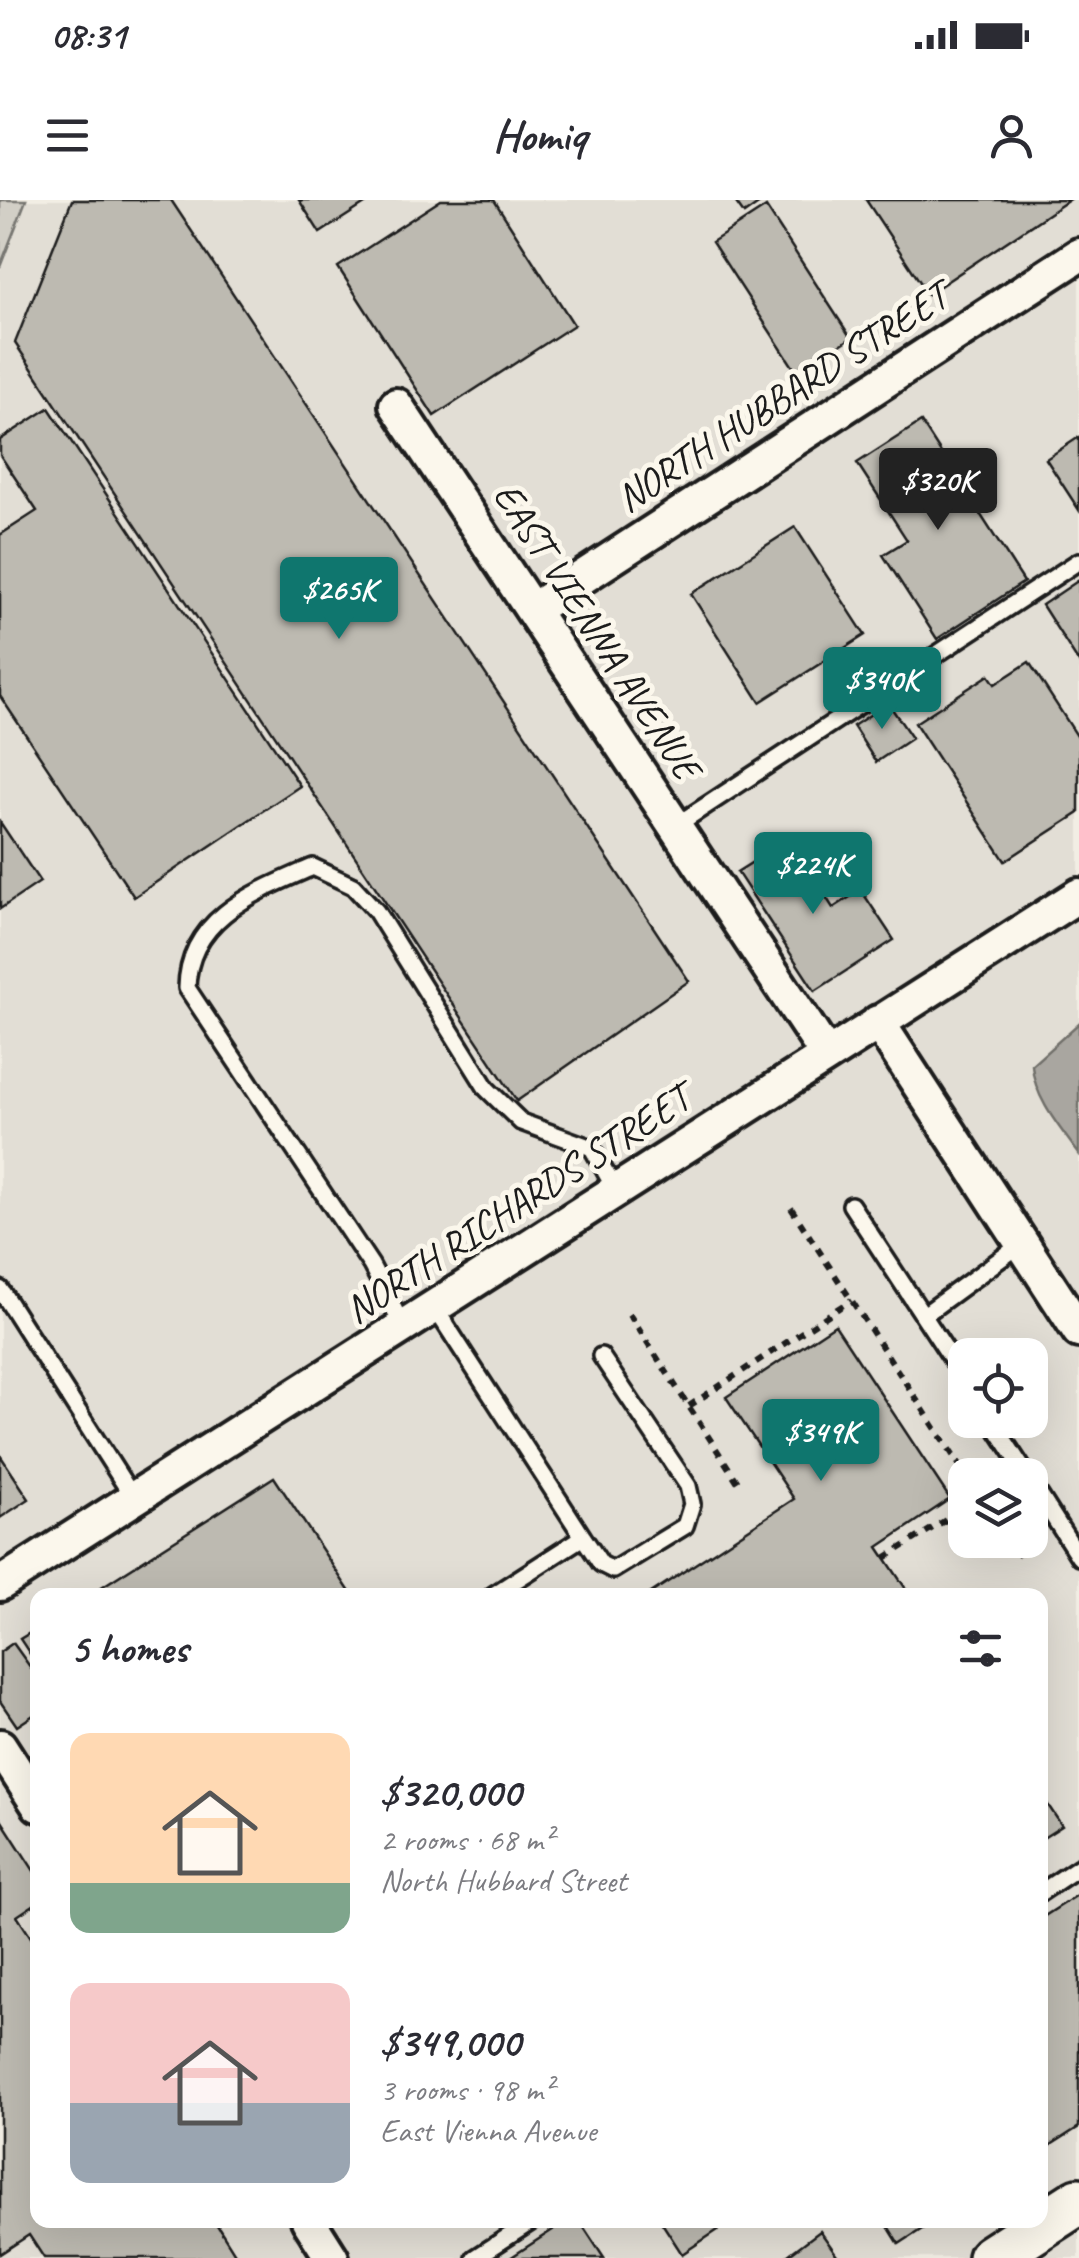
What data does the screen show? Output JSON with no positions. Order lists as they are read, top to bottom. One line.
{"streets":{"street":["NORTH HUBBARD STREET","EAST VIENNA AVENUE","NORTH RICHARDS STREET"]},"crossings":[["NORTH HUBBARD STREET","EAST VIENNA AVENUE"],["EAST VIENNA AVENUE","NORTH RICHARDS STREET"]],"page":{"status":"08:31","header":"Homiq","price":["$320K","$265K","$340K","$224K","$349K"],"heading":"5 homes","list":[{"name":"$320,000","note":"2 rooms · 68 m² · North Hubbard Street"},{"name":"$349,000","note":"3 rooms · 98 m² · East Vienna Avenue"}]}}
